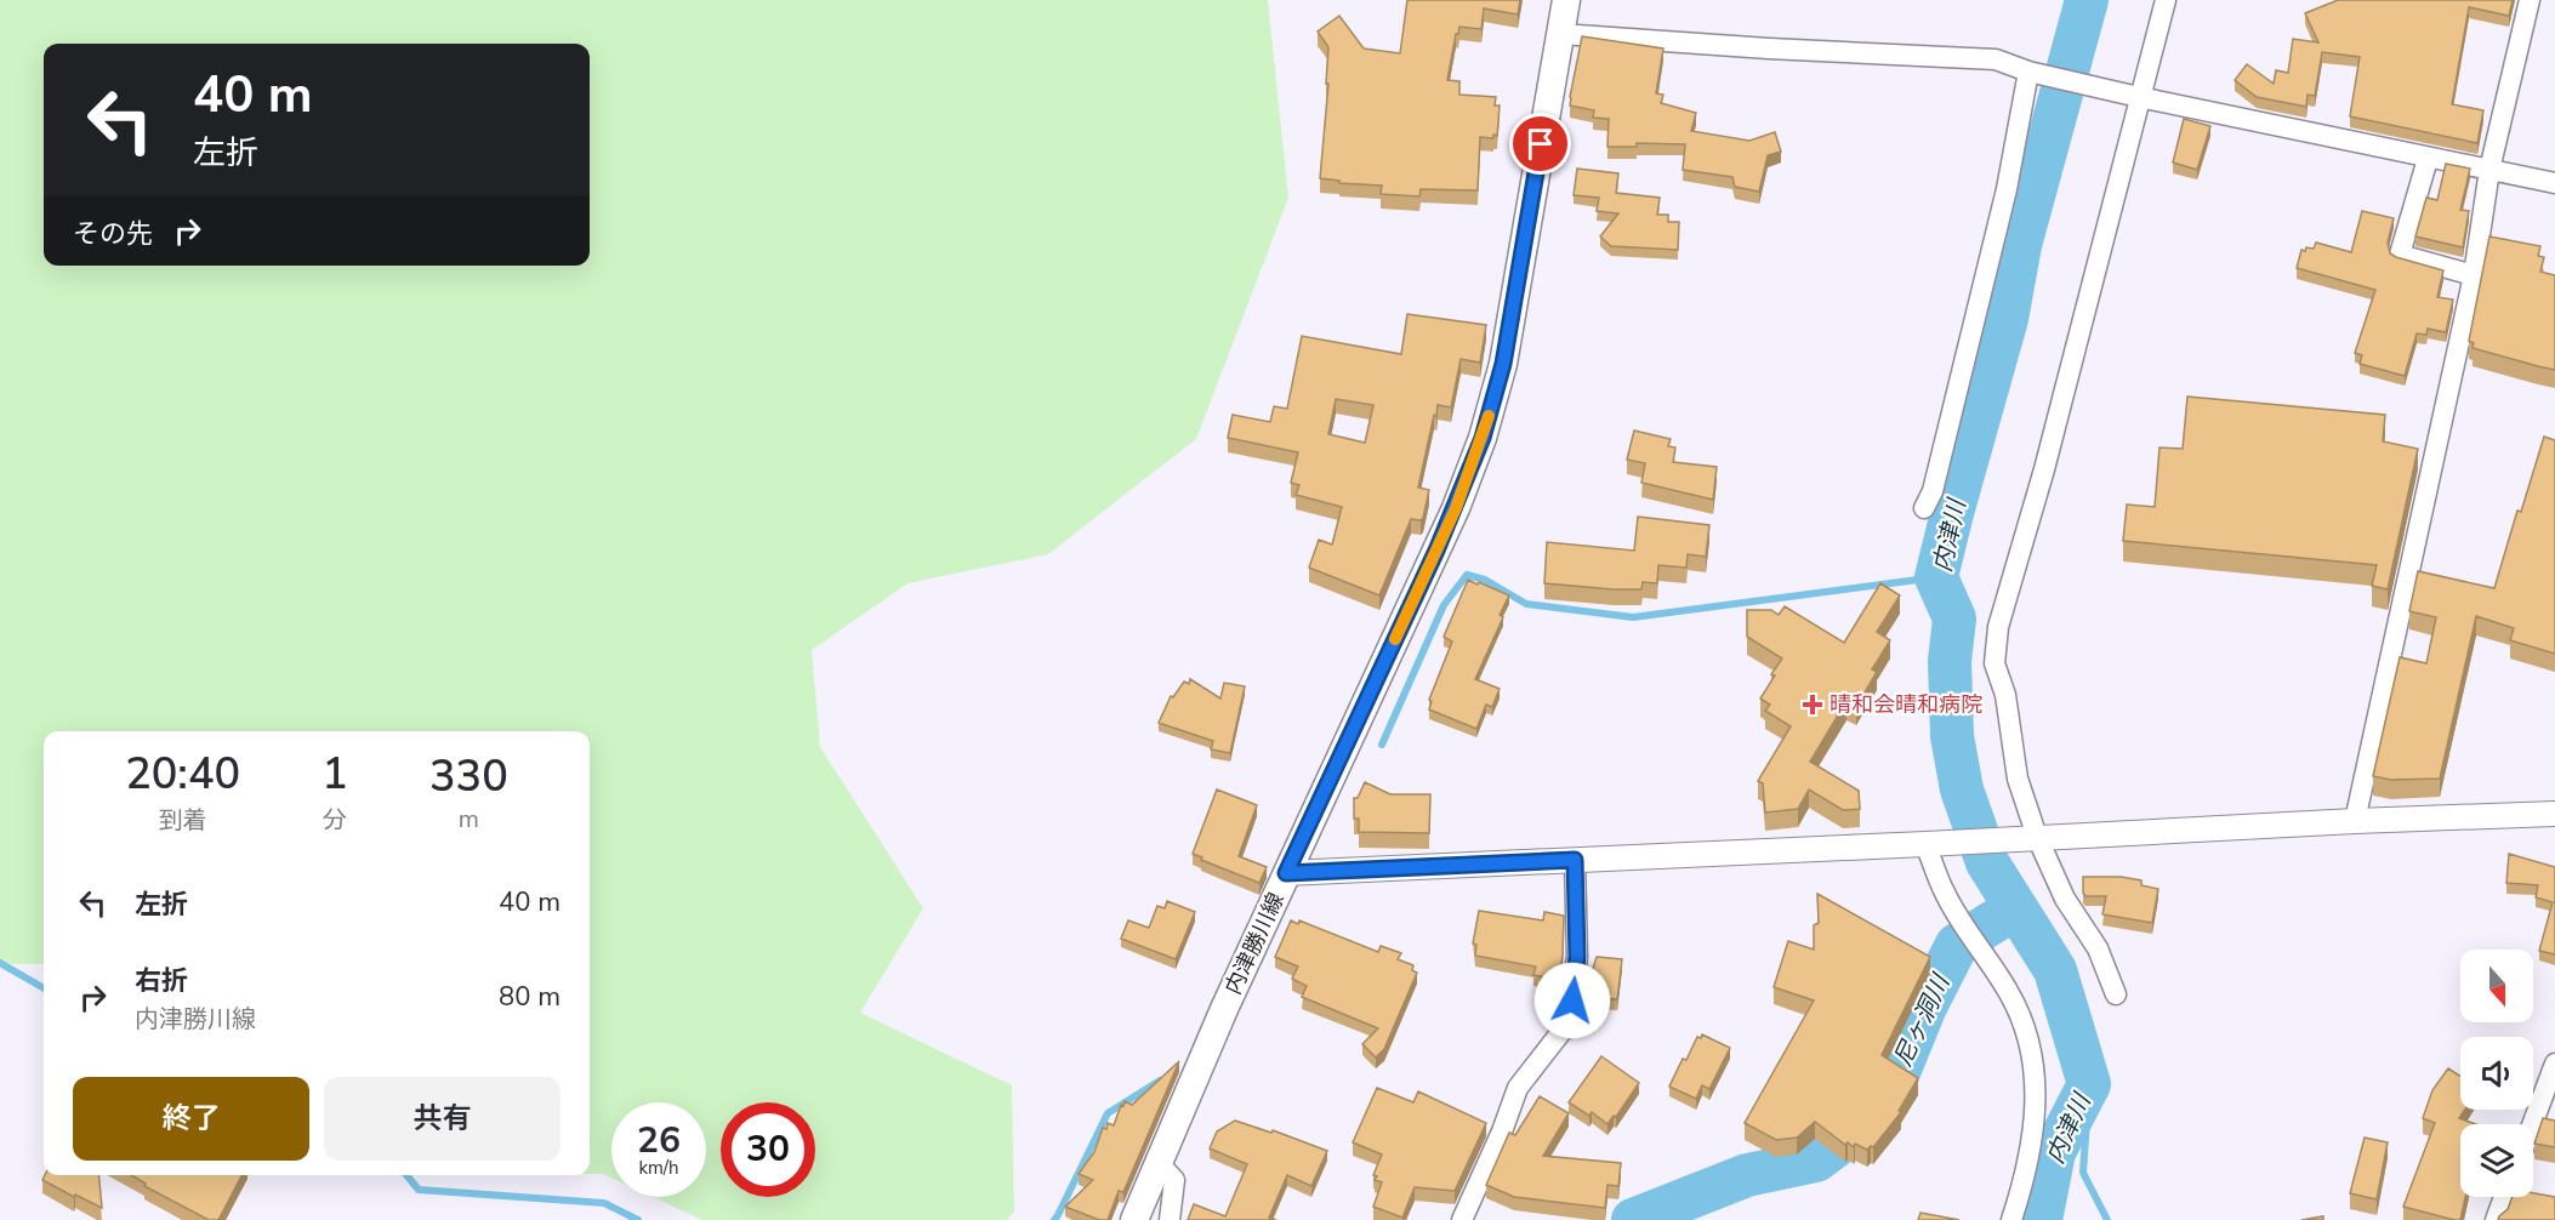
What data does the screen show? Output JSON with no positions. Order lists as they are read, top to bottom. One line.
{"streets":{"main road":["内津勝川線"]},"water":["内津川","尼ヶ洞川"],"places":{"health":["晴和会晴和病院"]},"north":"bottom","page":{"turn":["40 m","左折"],"then":"その先","eta":["20:40","到着","1","分","330","m"],"list":[{"name":"左折","value":"40 m"},{"name":"右折","note":"内津勝川線","value":"80 m"}],"buttons":["終了","共有"],"speed":"26 km/h","limit":"30"}}
